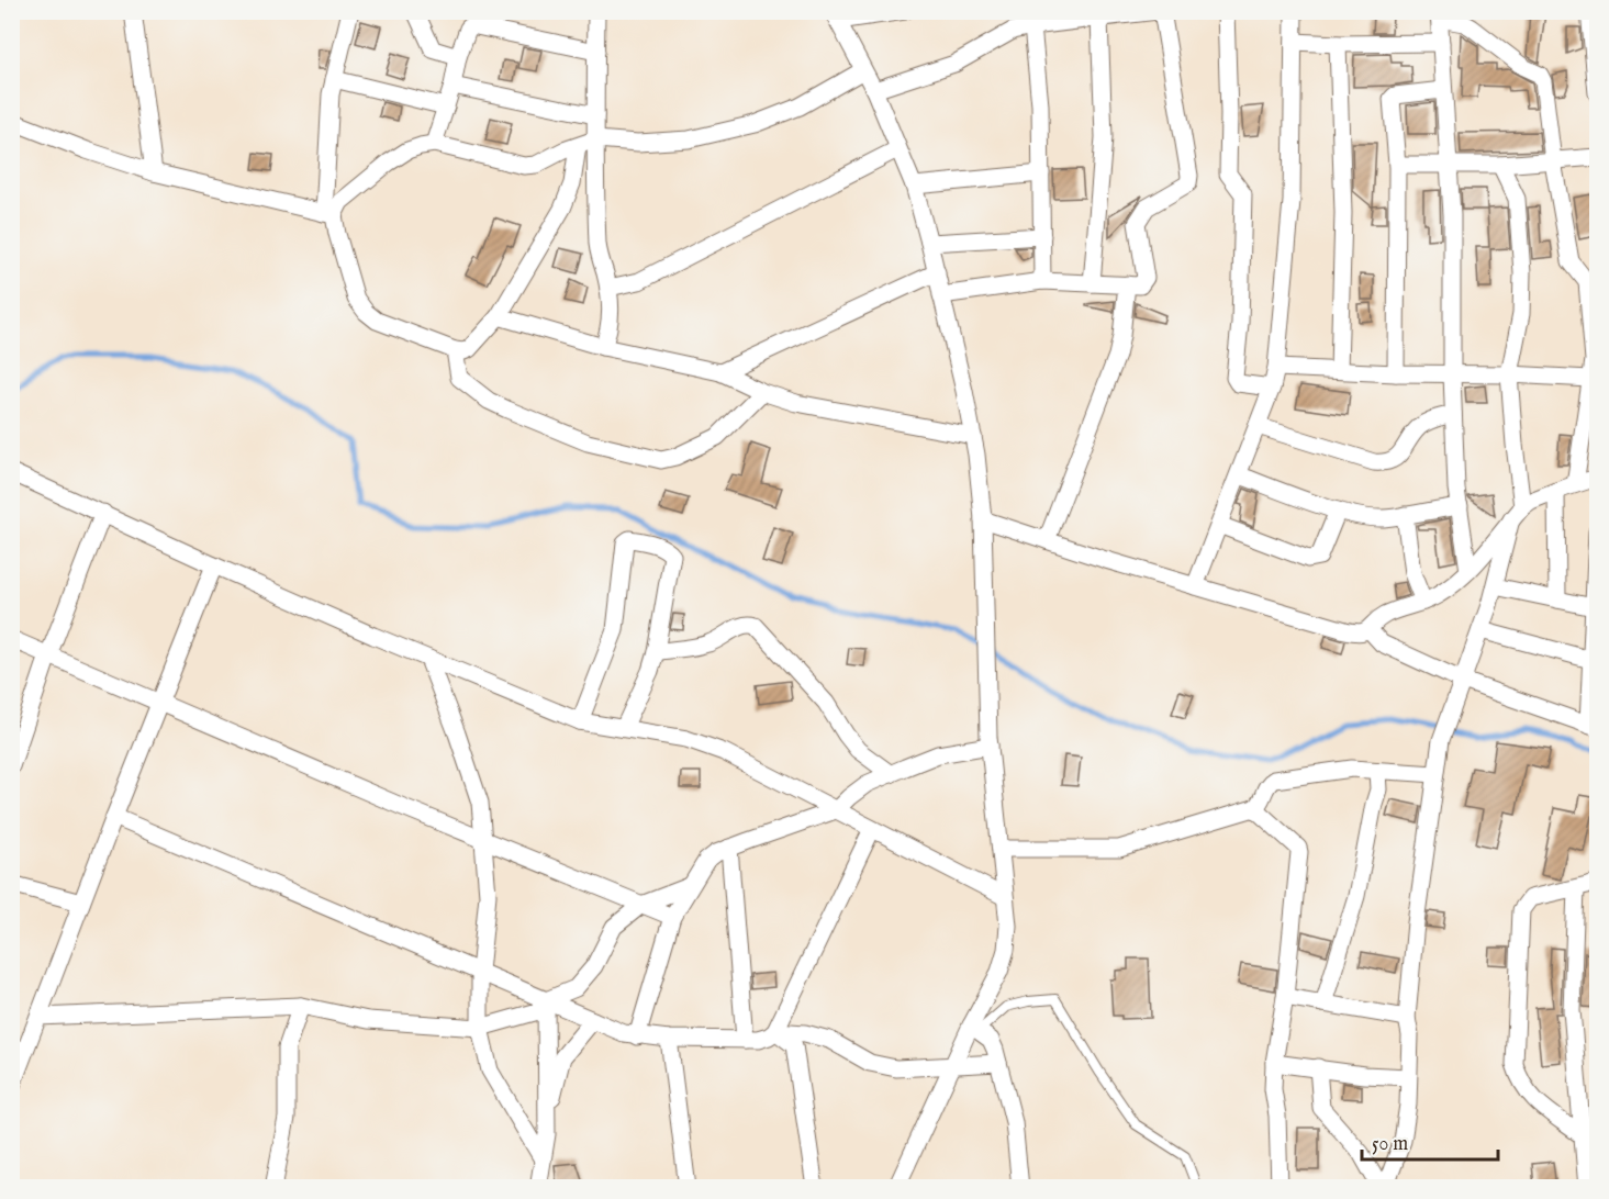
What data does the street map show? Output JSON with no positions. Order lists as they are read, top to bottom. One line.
{"scale_bar":"50 m"}
